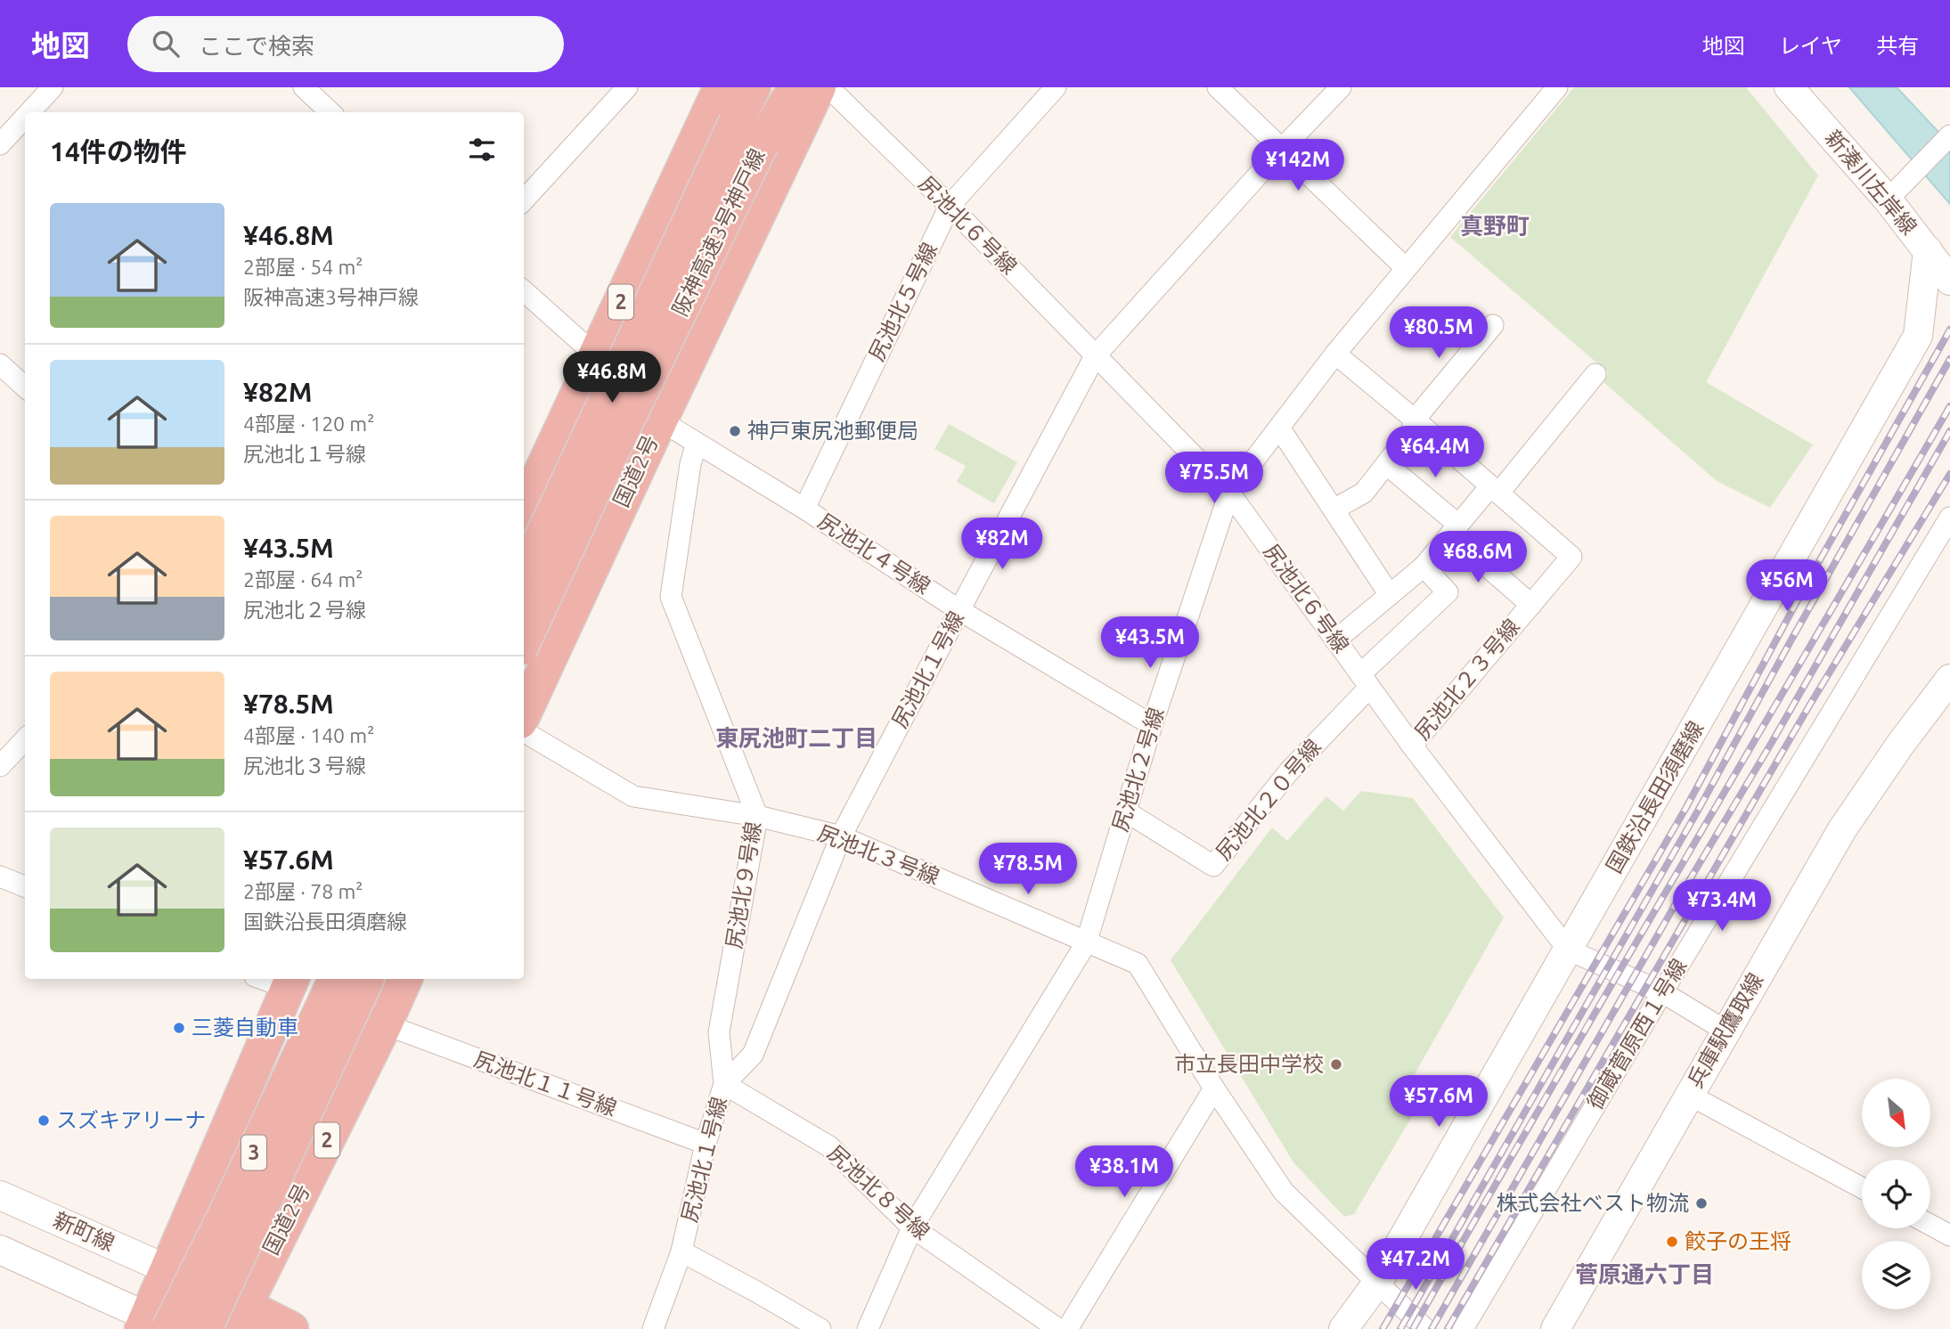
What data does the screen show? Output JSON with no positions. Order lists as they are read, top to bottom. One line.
{"streets":{"highway":["阪神高速3号神戸線","2","国道2号","3"],"street":["新湊川左岸線","尻池北６号線","尻池北５号線","尻池北４号線","尻池北１号線","尻池北２３号線","尻池北２号線","国鉄沿長田須磨線","尻池北２０号線","尻池北３号線","尻池北９号線","兵庫駅鷹取線","御蔵菅原西１号線","尻池北１１号線","尻池北８号線","新町線"]},"crossings":[["新湊川左岸線","国鉄沿長田須磨線"],["尻池北６号線","尻池北５号線"],["尻池北６号線","尻池北１号線"],["尻池北６号線","尻池北２３号線"],["尻池北６号線","尻池北２号線"],["尻池北６号線","国鉄沿長田須磨線"],["尻池北６号線","尻池北２０号線"],["尻池北５号線","尻池北４号線"],["国道2号","尻池北４号線"],["国道2号","尻池北１１号線"],["尻池北４号線","尻池北１号線"],["尻池北４号線","尻池北２号線"],["尻池北４号線","尻池北９号線"],["尻池北１号線","尻池北３号線"],["尻池北１号線","尻池北９号線"],["尻池北１号線","尻池北１１号線"],["尻池北１号線","尻池北８号線"],["尻池北２号線","尻池北２０号線"],["尻池北２号線","尻池北３号線"],["尻池北２号線","尻池北８号線"],["国鉄沿長田須磨線","尻池北３号線"],["尻池北３号線","尻池北９号線"],["尻池北９号線","尻池北８号線"]],"districts":["真野町","東尻池町二丁目","菅原通六丁目"],"places":["神戸東尻池郵便局","三菱自動車","市立長田中学校","スズキアリーナ","株式会社ベスト物流","餃子の王将"],"north":"bottom right","page":{"header":"地図","search":"ここで検索","nav":["地図","レイヤ","共有"],"heading":"14件の物件","price":["¥142M","¥80.5M","¥46.8M","¥64.4M","¥75.5M","¥82M","¥68.6M","¥56M","¥43.5M","¥78.5M","¥73.4M","¥57.6M","¥38.1M","¥47.2M"],"list":[{"name":"¥46.8M","note":"2部屋 · 54 m² · 阪神高速3号神戸線"},{"name":"¥82M","note":"4部屋 · 120 m² · 尻池北１号線"},{"name":"¥43.5M","note":"2部屋 · 64 m² · 尻池北２号線"},{"name":"¥78.5M","note":"4部屋 · 140 m² · 尻池北３号線"},{"name":"¥57.6M","note":"2部屋 · 78 m² · 国鉄沿長田須磨線"}]}}
